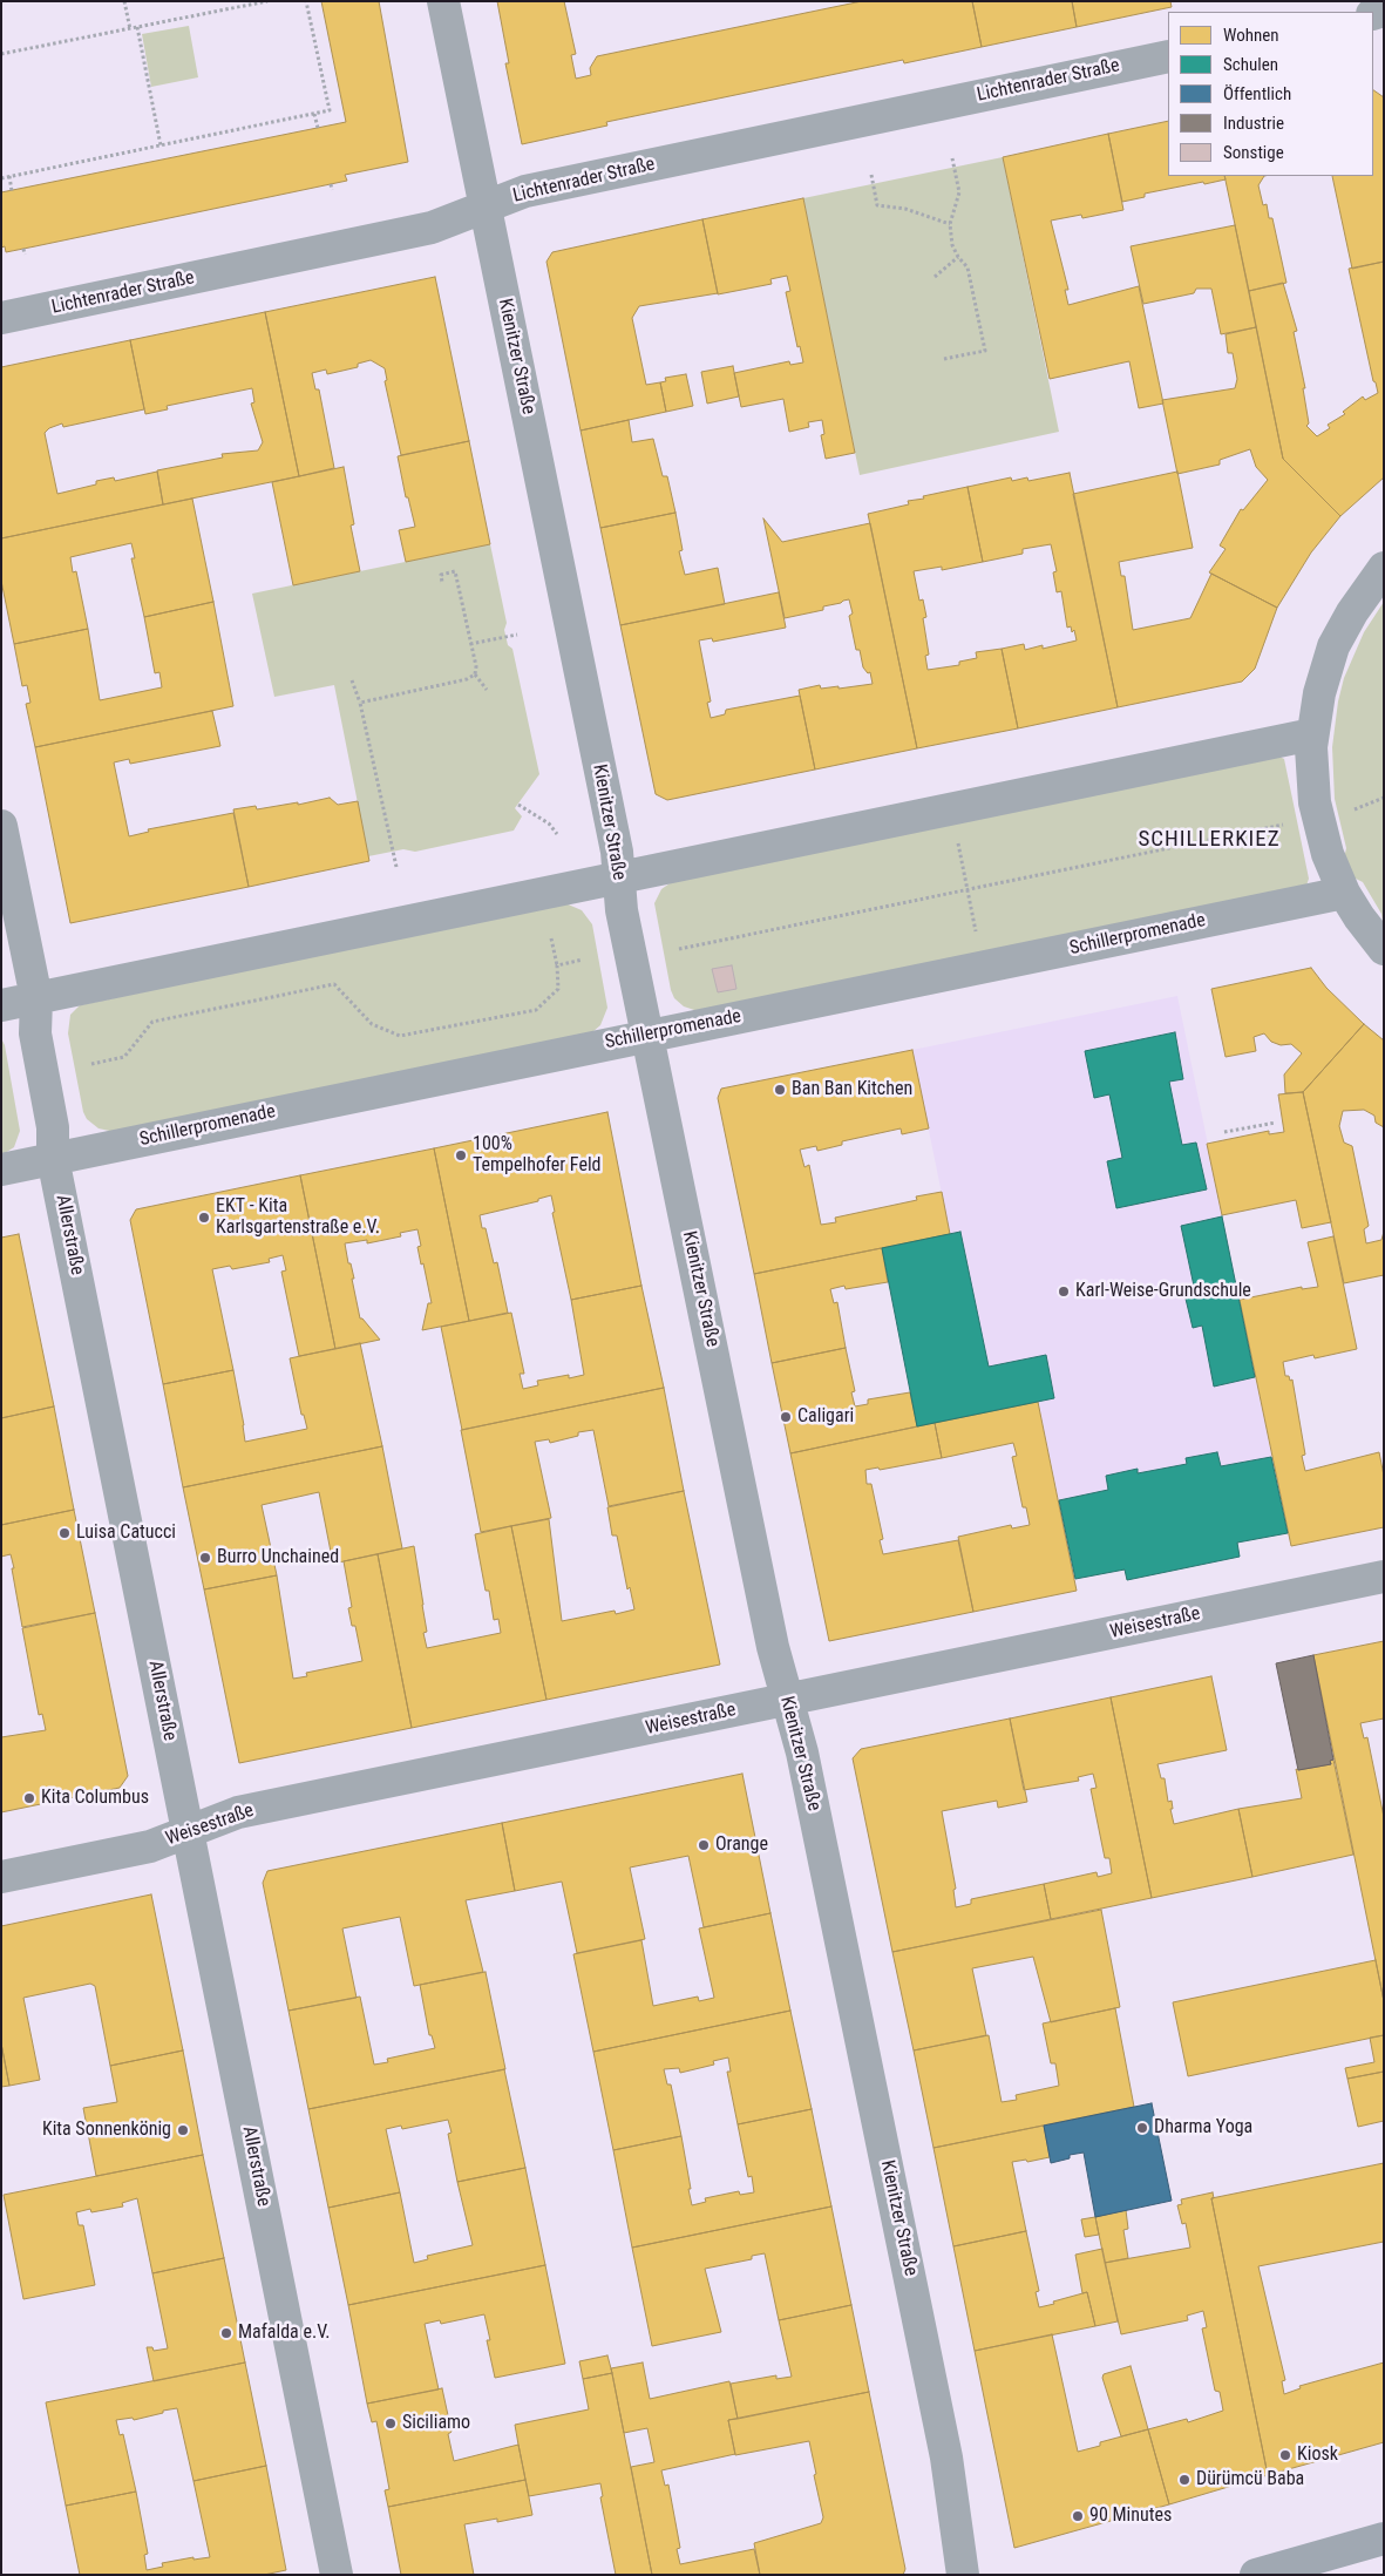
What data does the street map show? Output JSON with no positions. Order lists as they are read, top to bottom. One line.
{"streets":{"street":["Lichtenrader Straße","Kienitzer Straße","Schillerpromenade","Allerstraße","Weisestraße"]},"crossings":[["Lichtenrader Straße","Kienitzer Straße"],["Kienitzer Straße","Schillerpromenade"],["Kienitzer Straße","Weisestraße"],["Schillerpromenade","Allerstraße"],["Allerstraße","Weisestraße"]],"districts":["SCHILLERKIEZ"],"places":["Ban Ban Kitchen","100% Tempelhofer Feld","EKT - Kita Karlsgartenstraße e.V.","Karl-Weise-Grundschule","Caligari","Luisa Catucci","Burro Unchained","Kita Columbus","Orange","Dharma Yoga","Kita Sonnenkönig","Mafalda e.V.","Siciliamo","Kiosk","Dürümcü Baba","90 Minutes"],"legend":["Wohnen","Schulen","Öffentlich","Industrie","Sonstige"]}
